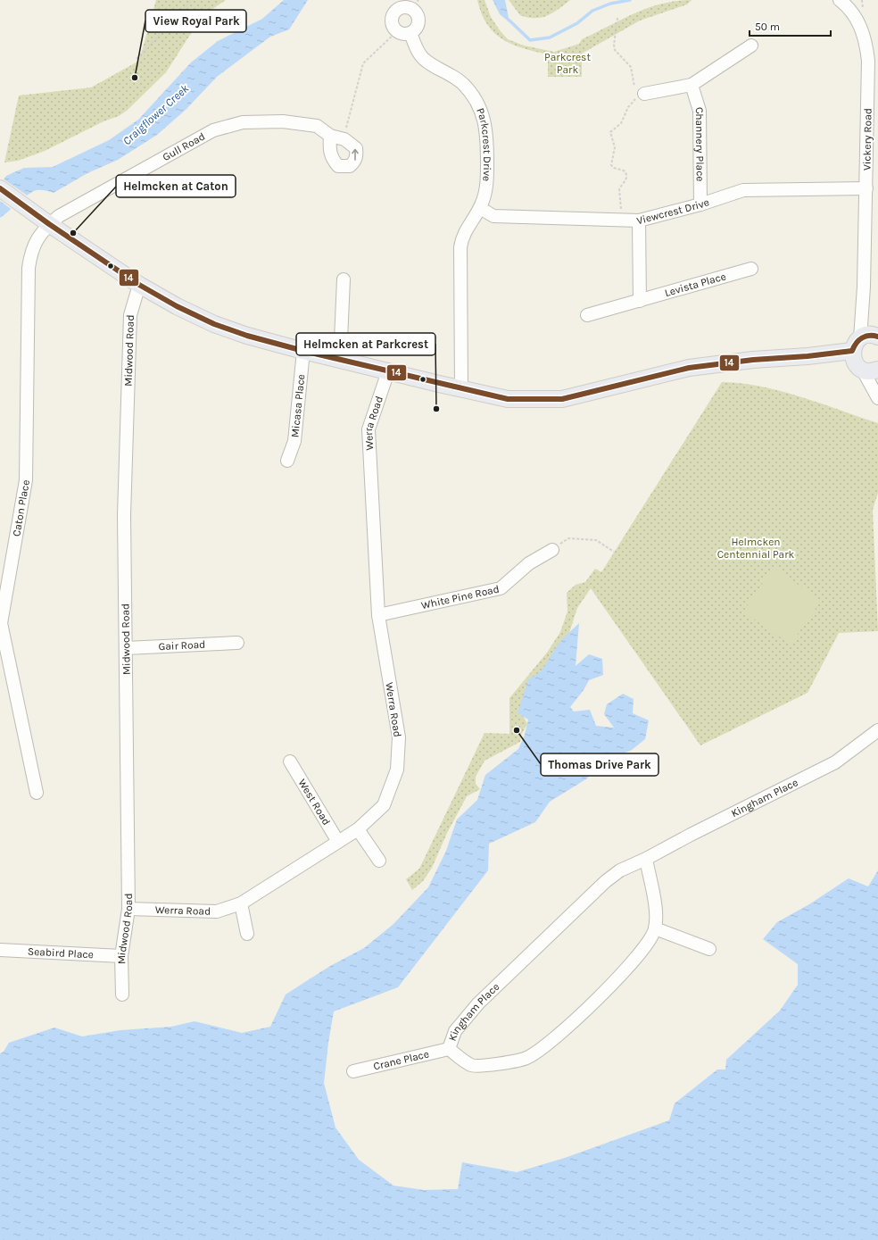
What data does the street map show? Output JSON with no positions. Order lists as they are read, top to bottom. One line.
{"streets":{"street":["Vickery Road","Channery Place","Parkcrest Drive","Gull Road","Viewcrest Drive","Levista Place","Midwood Road","Micasa Place","Werra Road","Caton Place","White Pine Road","Gair Road","Kingham Place","West Road","Seabird Place","Crane Place"]},"crossings":[["Vickery Road","Viewcrest Drive"],["Channery Place","Viewcrest Drive"],["Parkcrest Drive","Viewcrest Drive"],["Gull Road","Caton Place"],["Midwood Road","Werra Road"],["Midwood Road","Gair Road"],["Midwood Road","Seabird Place"],["Werra Road","White Pine Road"],["Werra Road","West Road"],["Kingham Place","Crane Place"]],"water":["Craigflower Creek"],"parks":["Parkcrest Park","Helmcken Centennial Park"],"places":["View Royal Park","Helmcken at Caton","Helmcken at Parkcrest","Thomas Drive Park"],"lines":["transit line 14"],"scale_bar":"50 m"}
